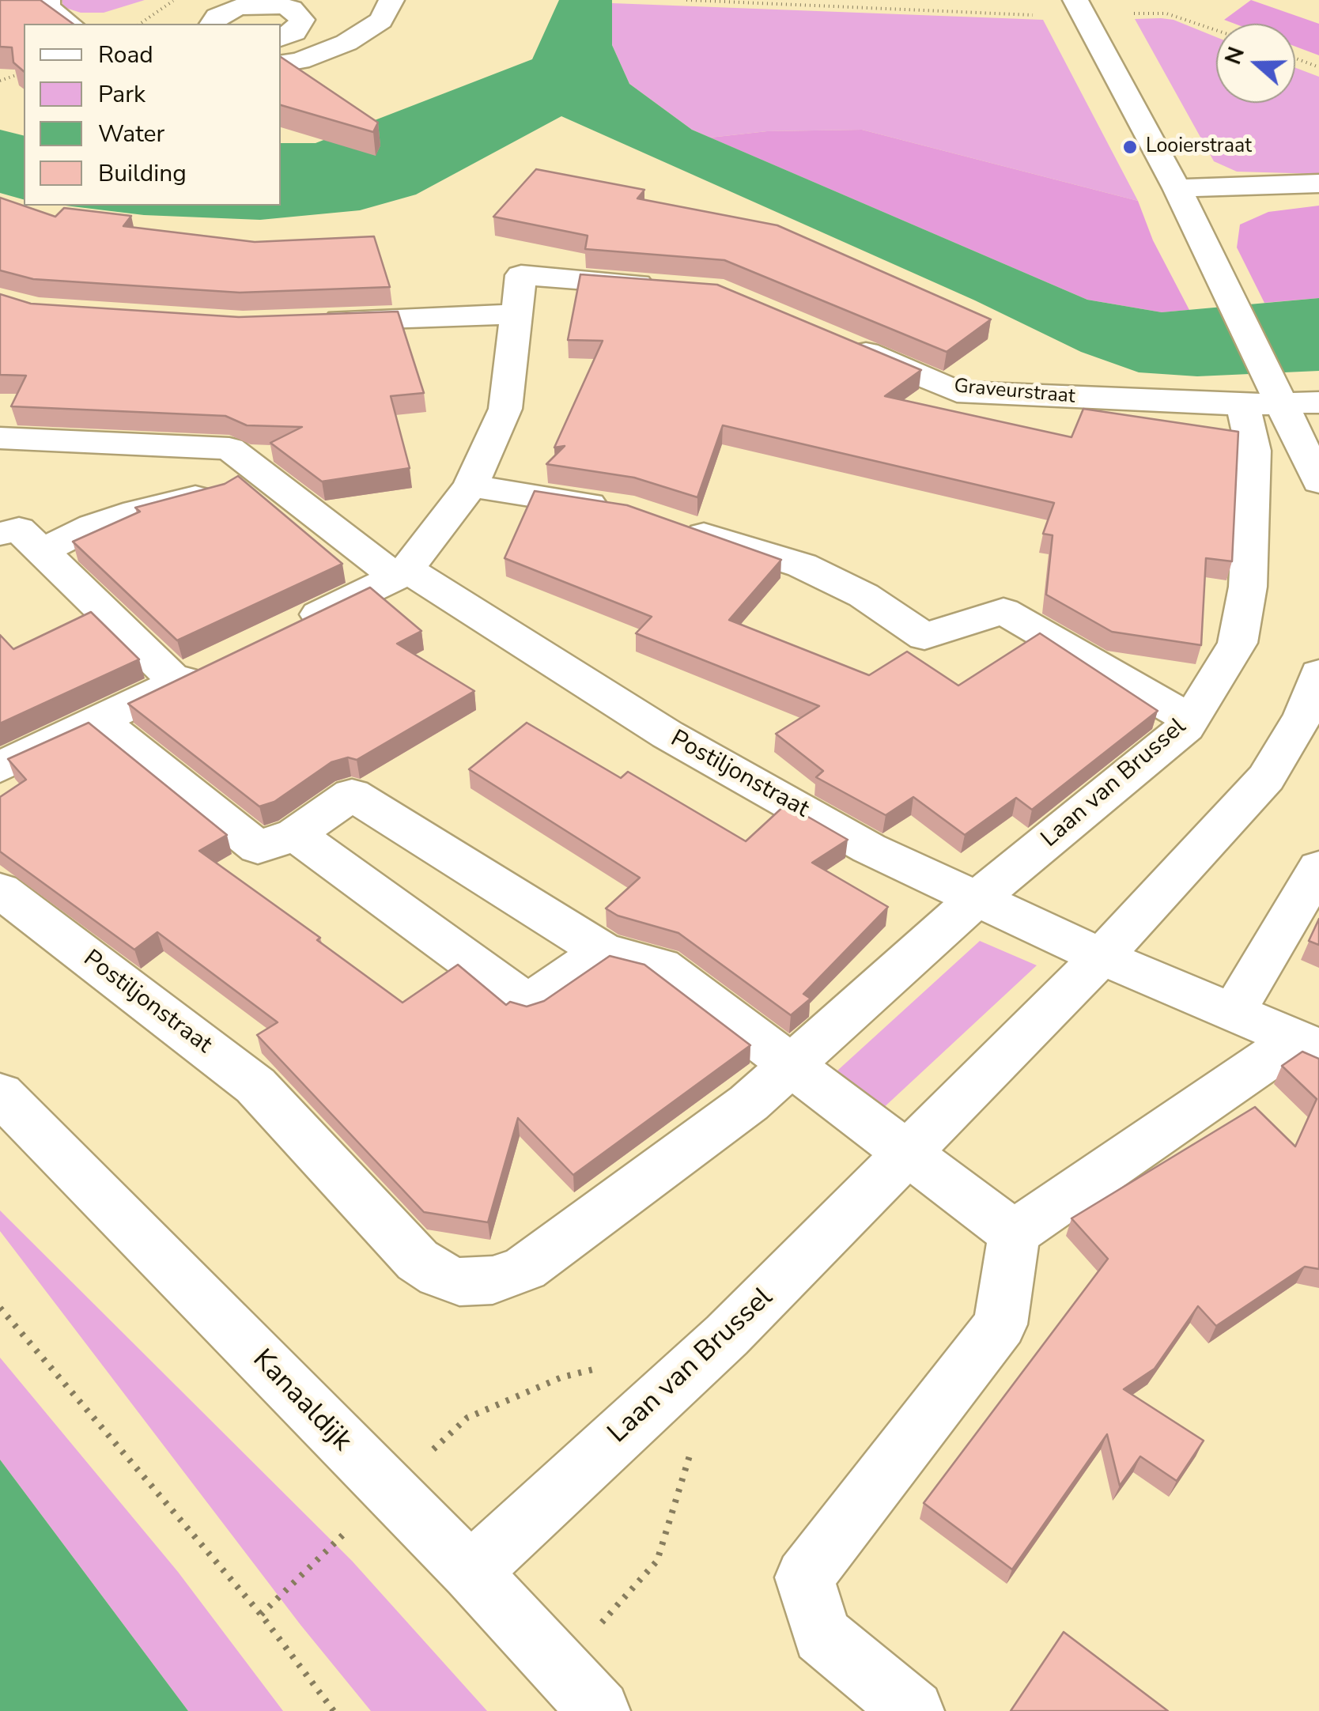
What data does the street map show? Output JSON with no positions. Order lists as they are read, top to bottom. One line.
{"streets":{"street":["Graveurstraat","Postiljonstraat","Laan van Brussel","Kanaaldijk"]},"crossings":[["Graveurstraat","Laan van Brussel"],["Postiljonstraat","Laan van Brussel"],["Laan van Brussel","Kanaaldijk"]],"places":["Looierstraat"],"legend":["Road","Park","Water","Building"],"north":"left"}
